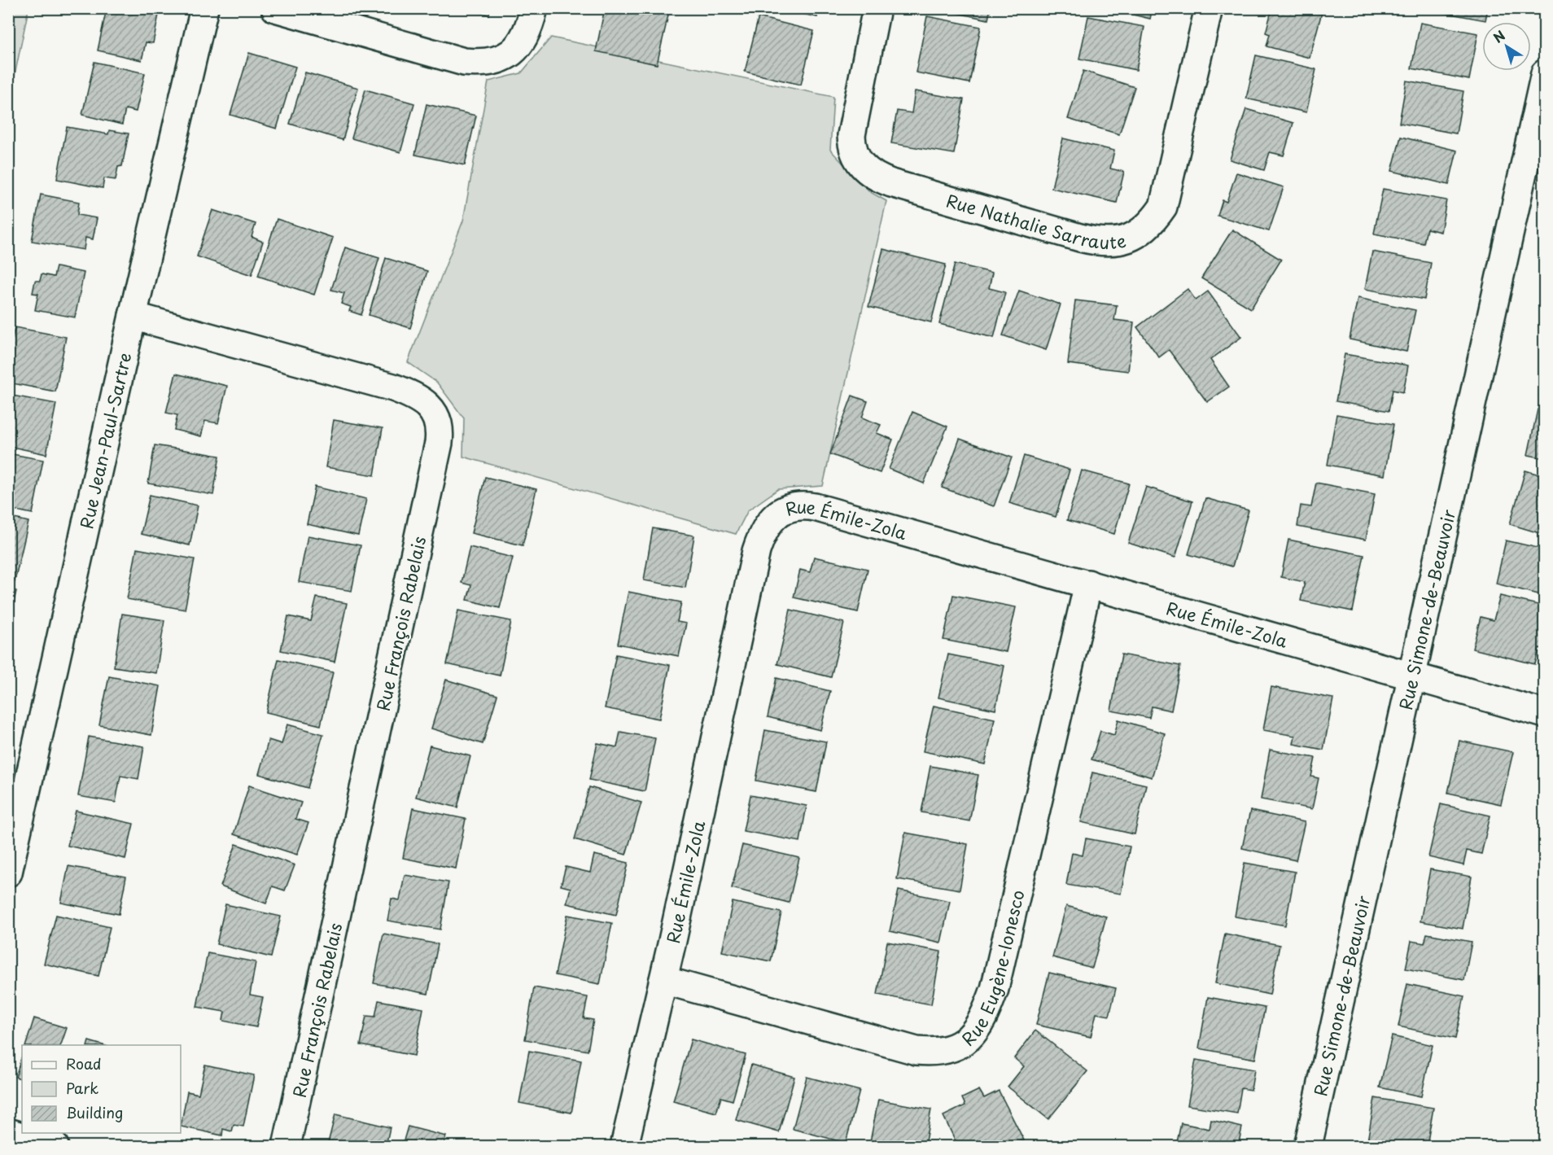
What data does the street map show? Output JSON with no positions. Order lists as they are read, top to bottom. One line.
{"streets":{"street":["Rue Nathalie Sarraute","Rue Jean-Paul-Sartre","Rue Émile-Zola","Rue Simone-de-Beauvoir","Rue François Rabelais","Rue Eugène-Ionesco"]},"crossings":[["Rue Jean-Paul-Sartre","Rue François Rabelais"],["Rue Émile-Zola","Rue Simone-de-Beauvoir"],["Rue Émile-Zola","Rue Eugène-Ionesco"]],"legend":["Road","Park","Building"],"north":"top left"}
